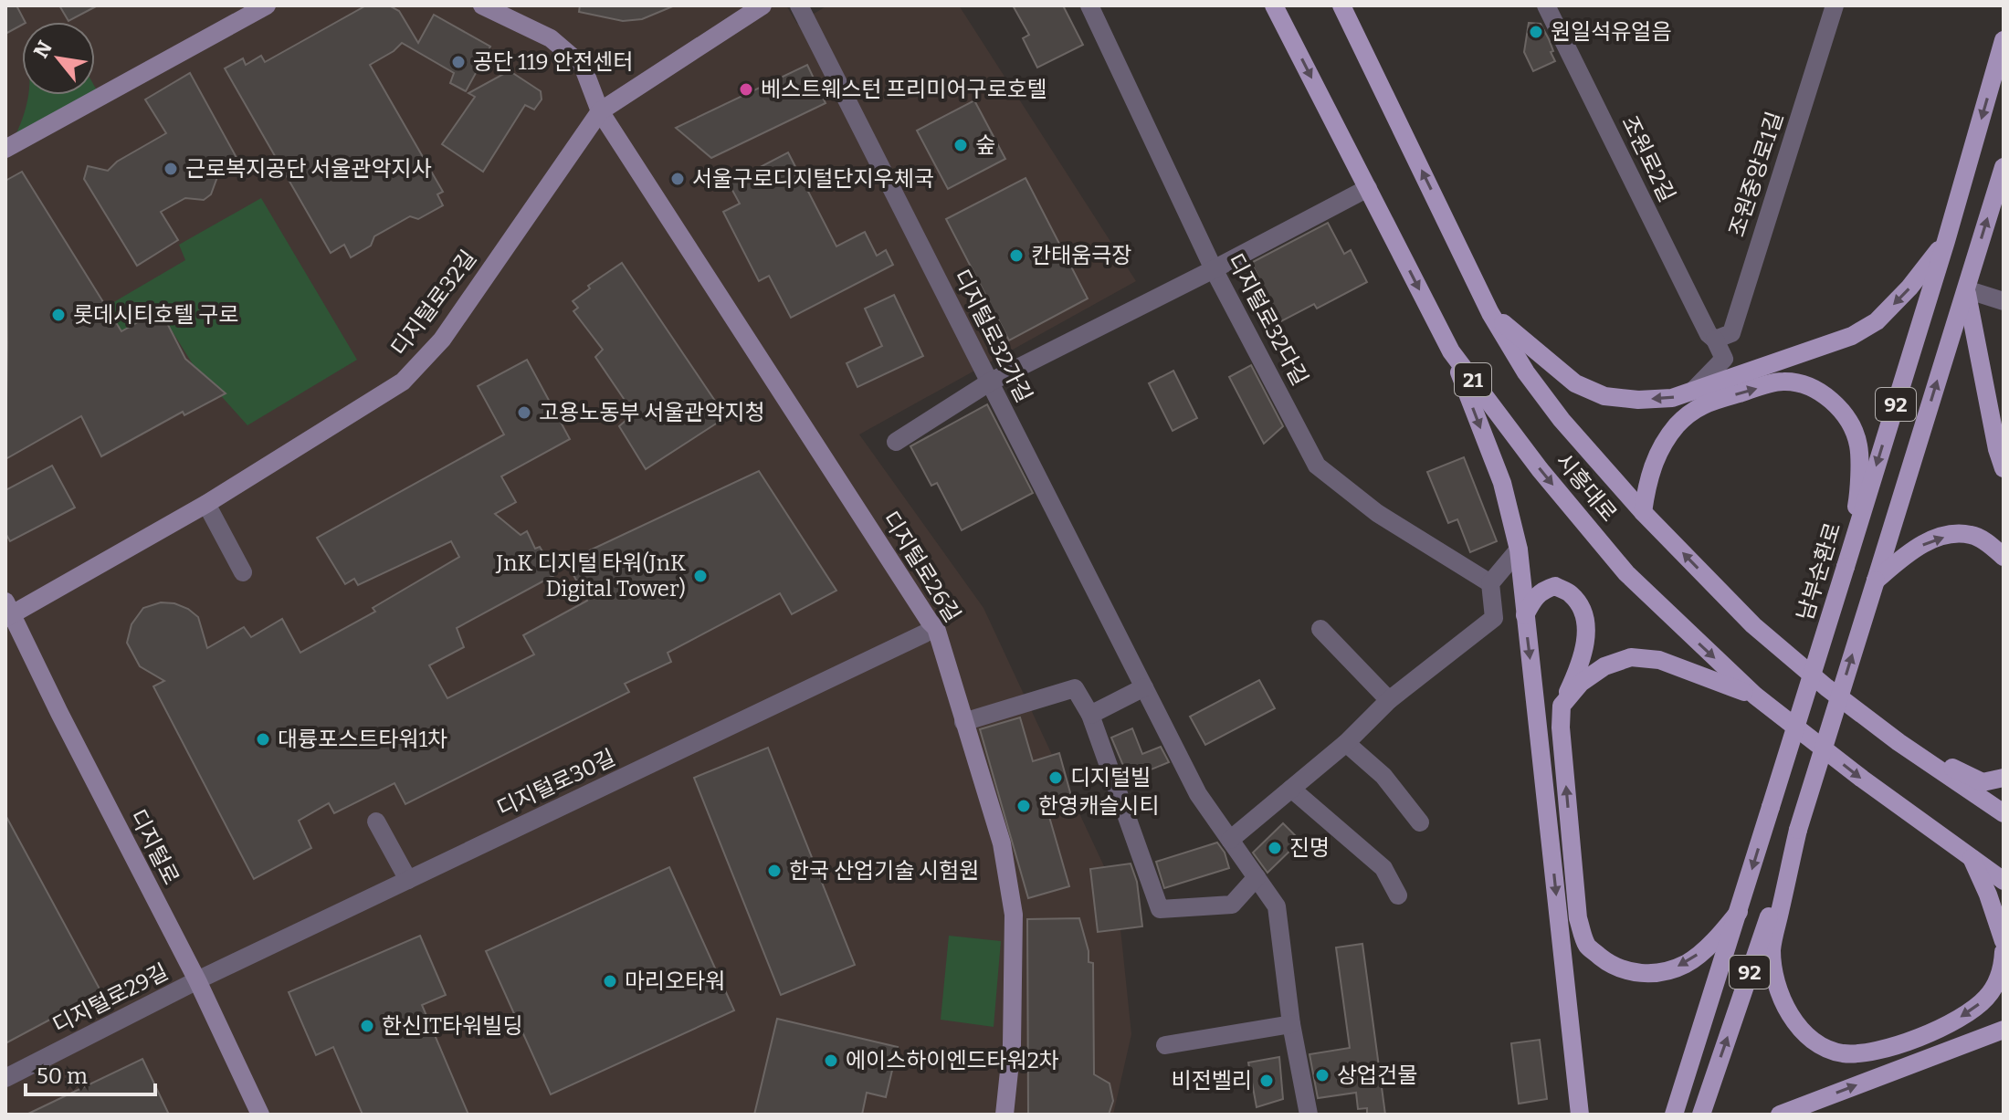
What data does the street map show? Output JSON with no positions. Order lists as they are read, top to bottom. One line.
{"streets":{"main road":["21","92","시흥대로","남부순환로"],"street":["조원로2길","조원중앙로1길","디지털로32길","디지털로32다길","디지털로32가길","디지털로26길","디지털로30길","디지털로","디지털로29길"]},"crossings":[["조원로2길","조원중앙로1길"],["디지털로32길","디지털로26길"],["디지털로32길","디지털로"],["디지털로26길","디지털로30길"],["디지털로30길","디지털로"],["디지털로30길","디지털로29길"],["디지털로","디지털로29길"]],"places":["원일석유얼음","공단 119 안전센터","베스트웨스턴 프리미어구로호텔","숲","근로복지공단 서울관악지사","서울구로디지털단지우체국","칸태움극장","롯데시티호텔 구로","고용노동부 서울관악지청","JnK 디지털 타워(JnK Digital Tower)","대륭포스트타워1차","디지털빌","한영캐슬시티","진명","한국 산업기술 시험원","마리오타워","한신IT타워빌딩","에이스하이엔드타워2차","상업건물","비전벨리"],"scale_bar":"50 m","north":"top left"}
